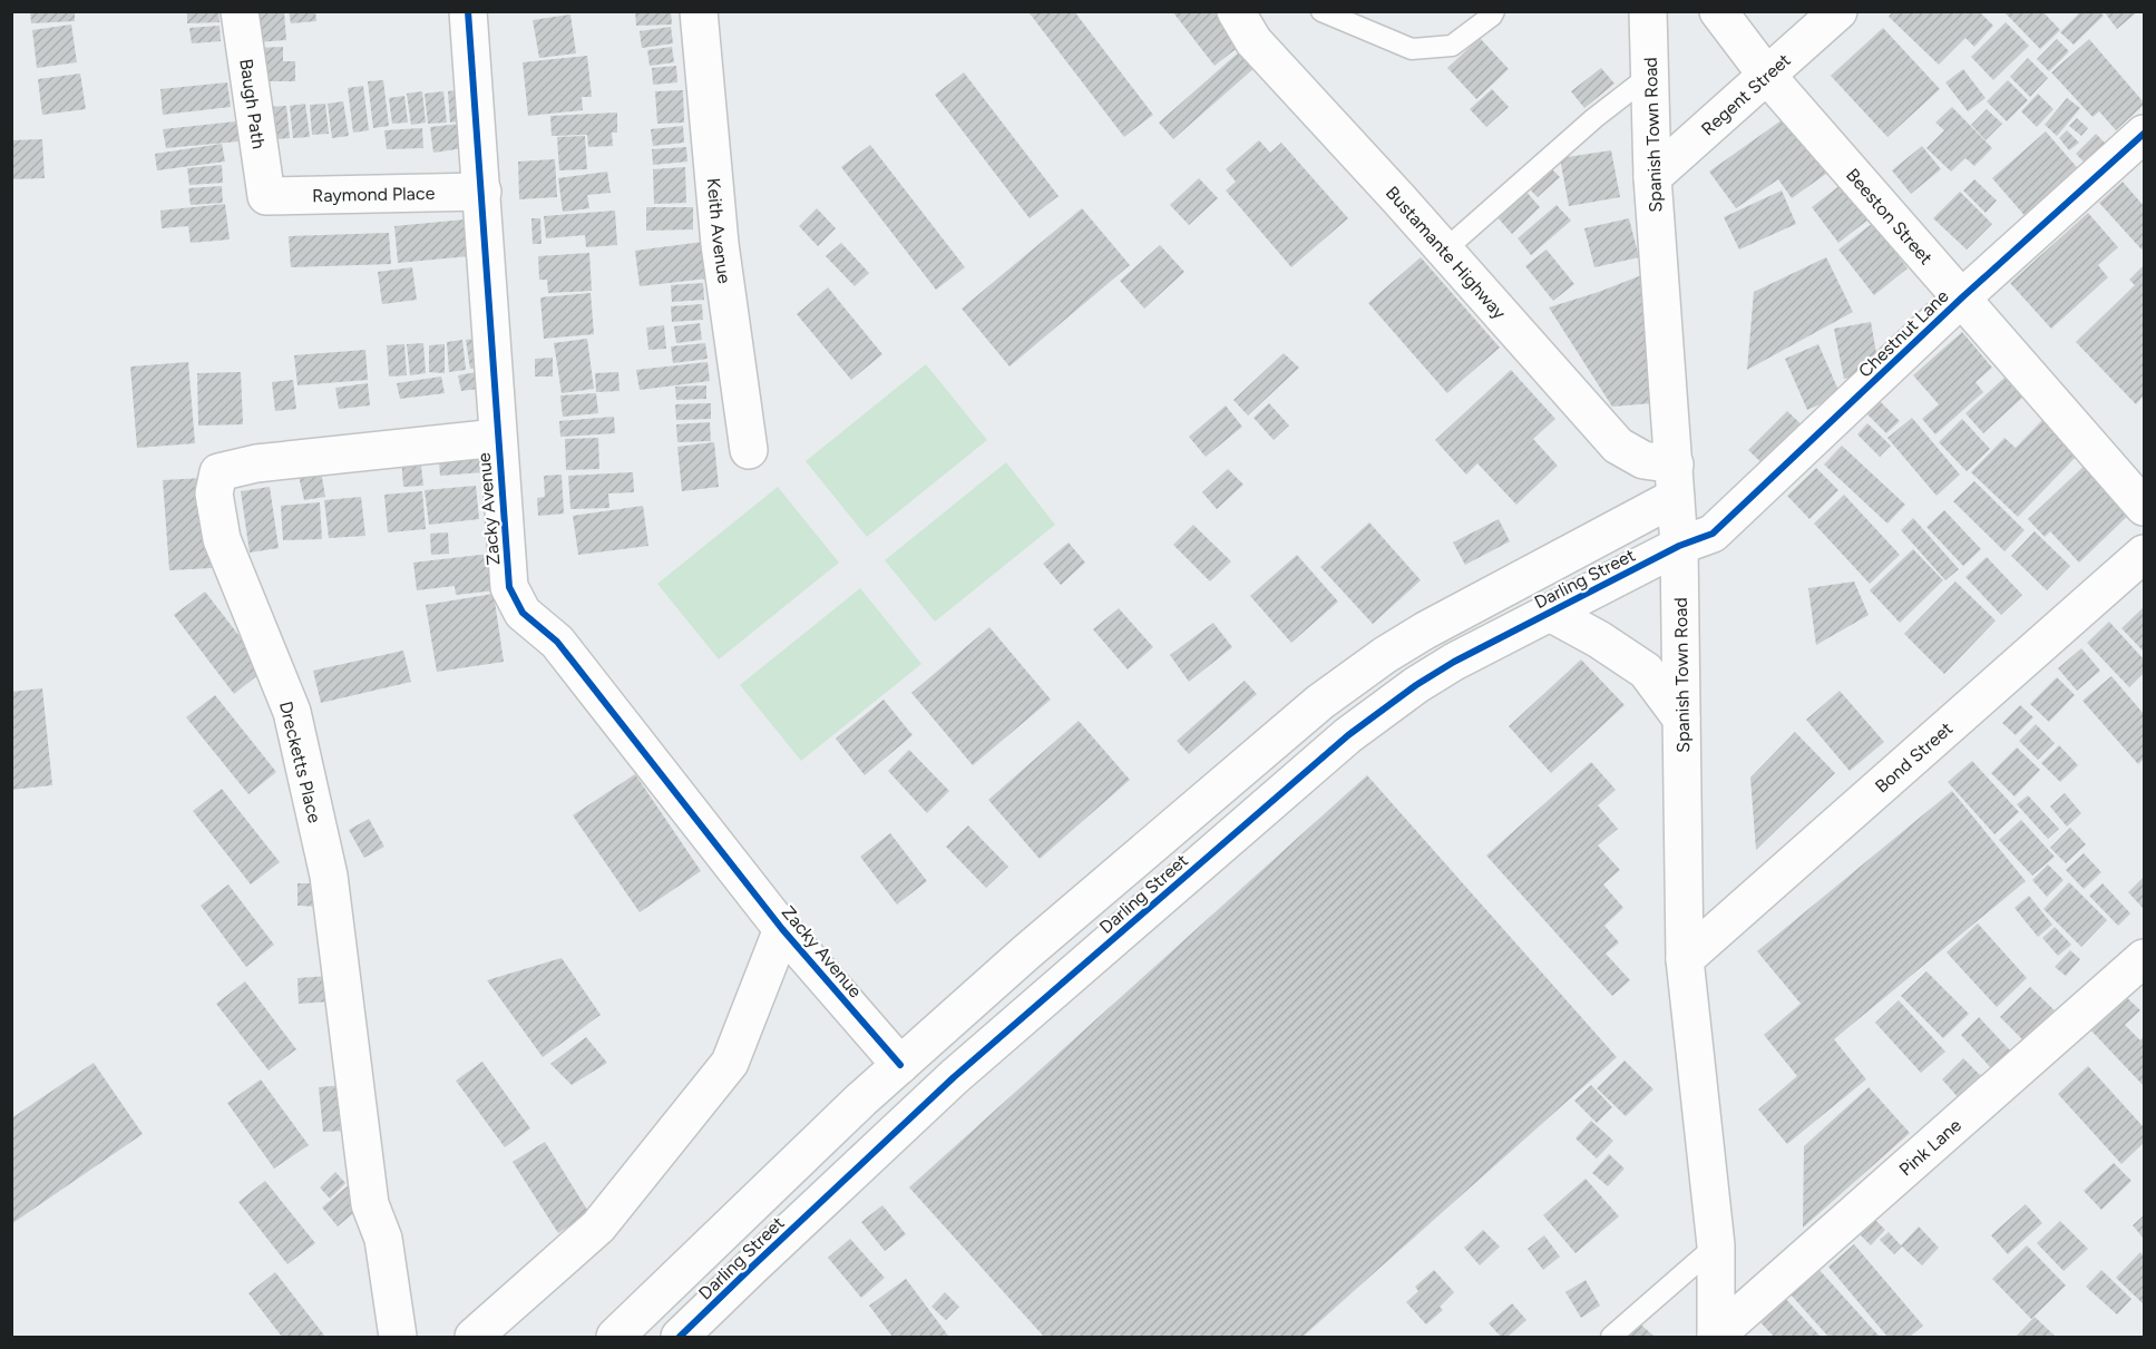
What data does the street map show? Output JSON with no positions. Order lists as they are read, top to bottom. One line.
{"streets":{"street":["Regent Street","Baugh Path","Spanish Town Road","Raymond Place","Beeston Street","Keith Avenue","Bustamante Highway","Chestnut Lane","Zacky Avenue","Darling Street","Bond Street","Drecketts Place","Pink Lane"]},"crossings":[["Regent Street","Spanish Town Road"],["Regent Street","Beeston Street"],["Baugh Path","Raymond Place"],["Spanish Town Road","Bustamante Highway"],["Spanish Town Road","Chestnut Lane"],["Spanish Town Road","Darling Street"],["Spanish Town Road","Bond Street"],["Spanish Town Road","Pink Lane"],["Raymond Place","Zacky Avenue"],["Beeston Street","Chestnut Lane"],["Bustamante Highway","Darling Street"],["Chestnut Lane","Darling Street"],["Zacky Avenue","Darling Street"],["Zacky Avenue","Drecketts Place"]]}
